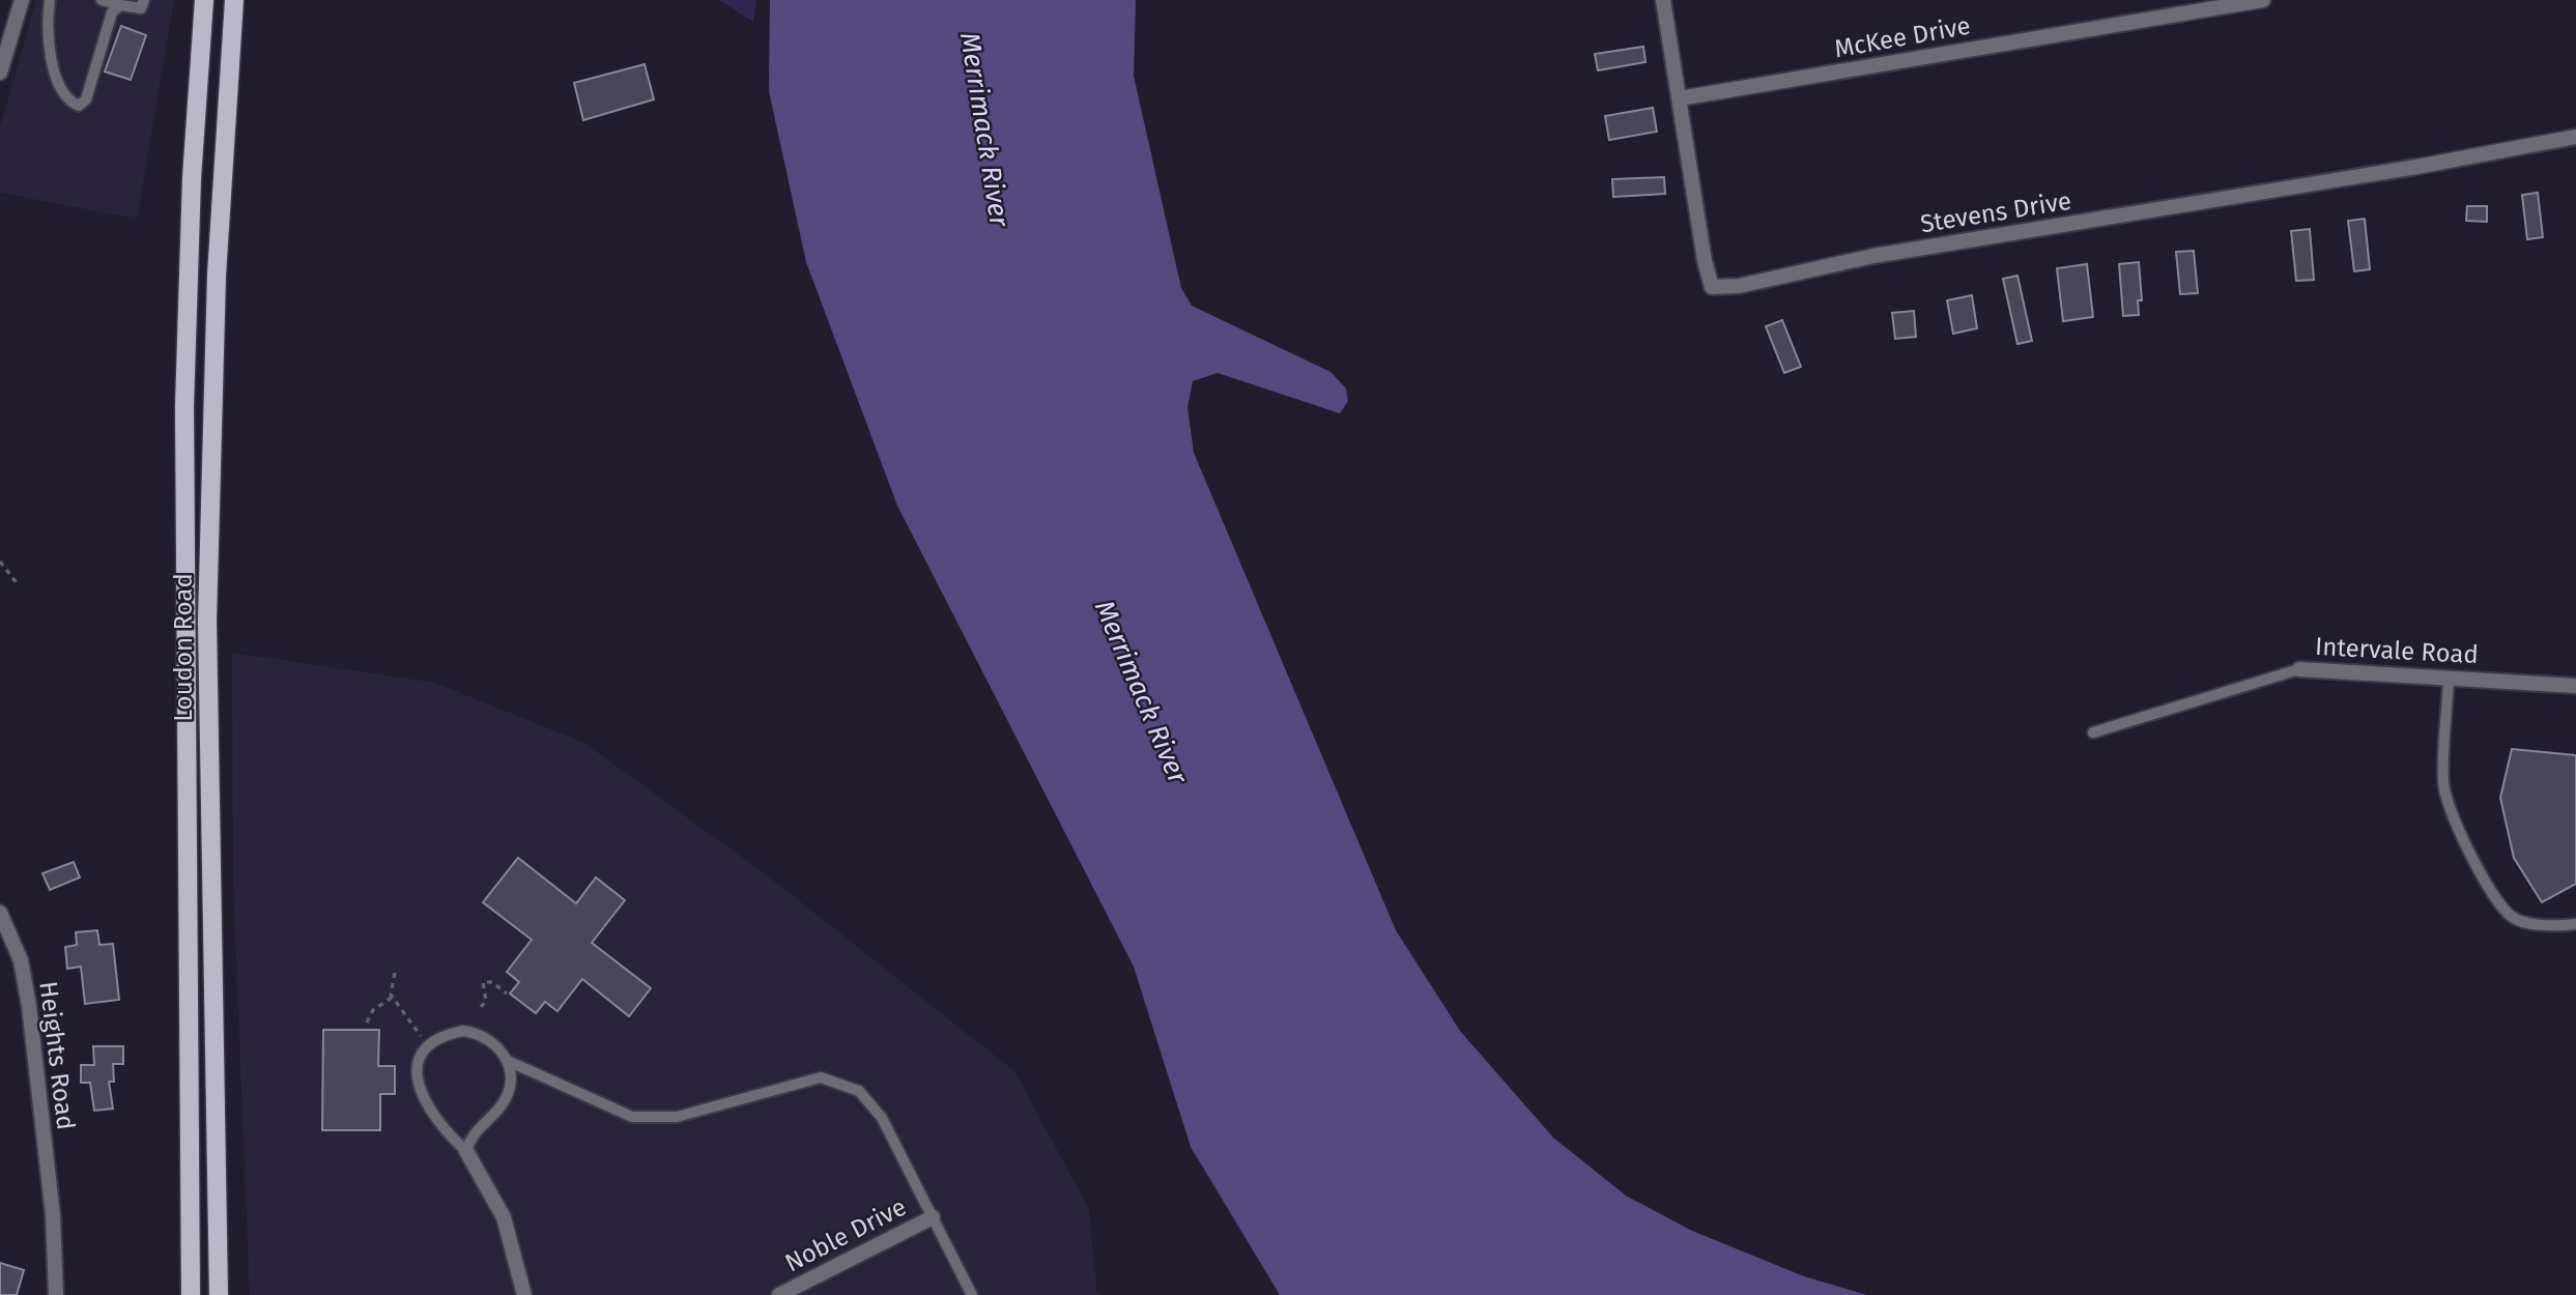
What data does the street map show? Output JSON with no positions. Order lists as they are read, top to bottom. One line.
{"streets":{"main road":["Loudon Road"],"street":["McKee Drive","Stevens Drive","Intervale Road","Heights Road","Noble Drive"]},"crossings":[["McKee Drive","Stevens Drive"]],"water":["Merrimack River"]}
